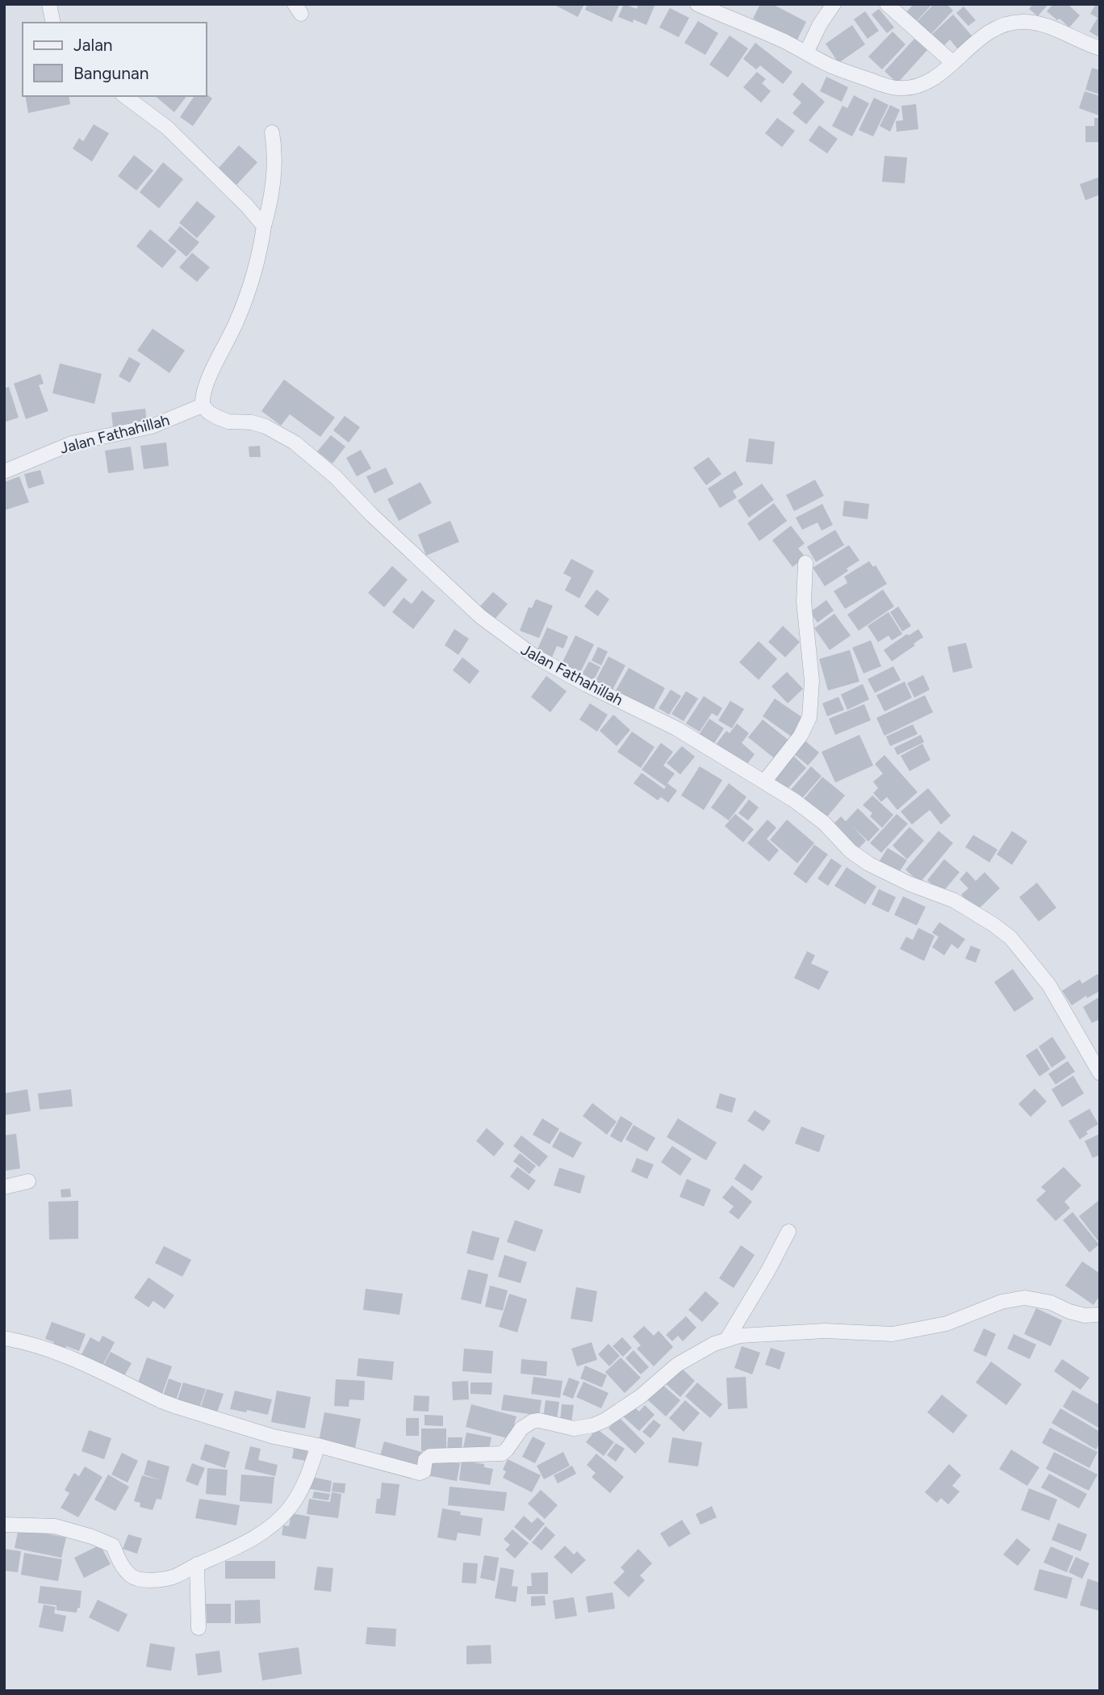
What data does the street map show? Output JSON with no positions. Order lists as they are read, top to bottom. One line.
{"streets":{"street":["Jalan Fathahillah"]},"legend":["Jalan","Bangunan"]}
